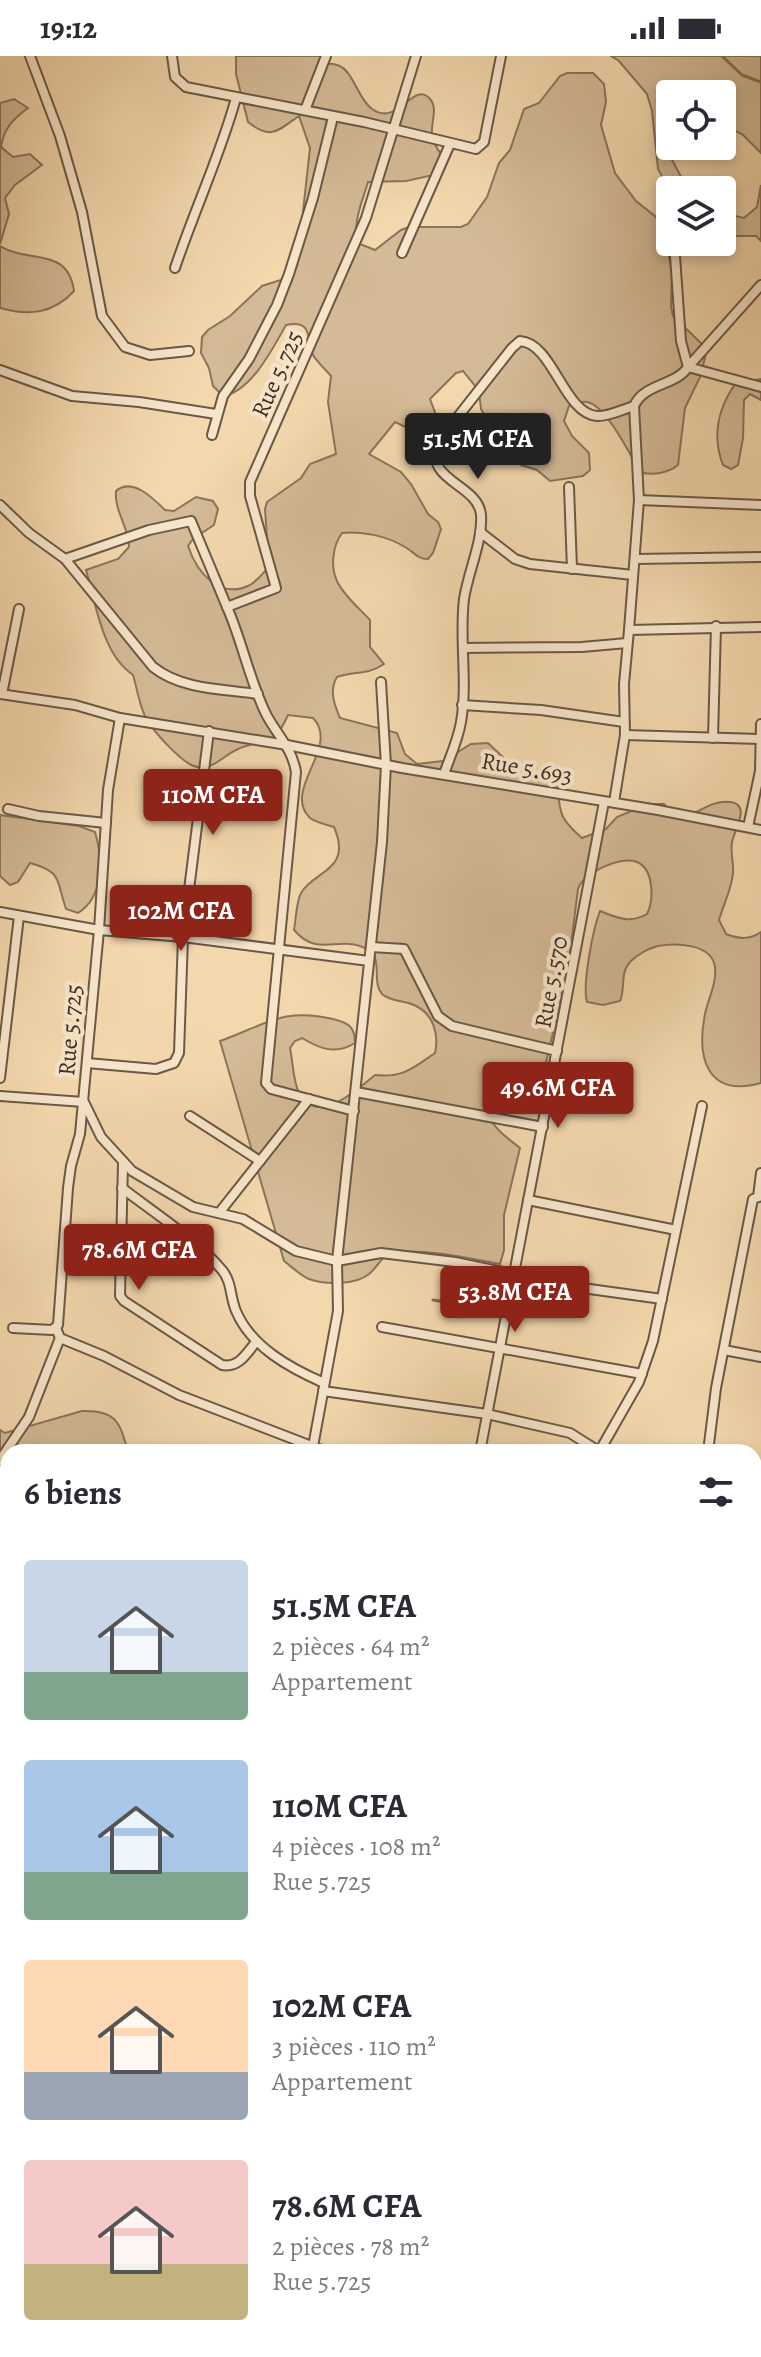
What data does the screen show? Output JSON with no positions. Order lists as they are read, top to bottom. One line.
{"streets":{"street":["Rue 5.725","Rue 5.693","Rue 5.570"]},"crossings":[["Rue 5.693","Rue 5.570"]],"page":{"status":"19:12","price":["51.5M CFA","110M CFA","102M CFA","49.6M CFA","78.6M CFA","53.8M CFA"],"heading":"6 biens","list":[{"name":"51.5M CFA","note":"2 pièces · 64 m² · Appartement"},{"name":"110M CFA","note":"4 pièces · 108 m² · Rue 5.725"},{"name":"102M CFA","note":"3 pièces · 110 m² · Appartement"},{"name":"78.6M CFA","note":"2 pièces · 78 m² · Rue 5.725"}]}}
